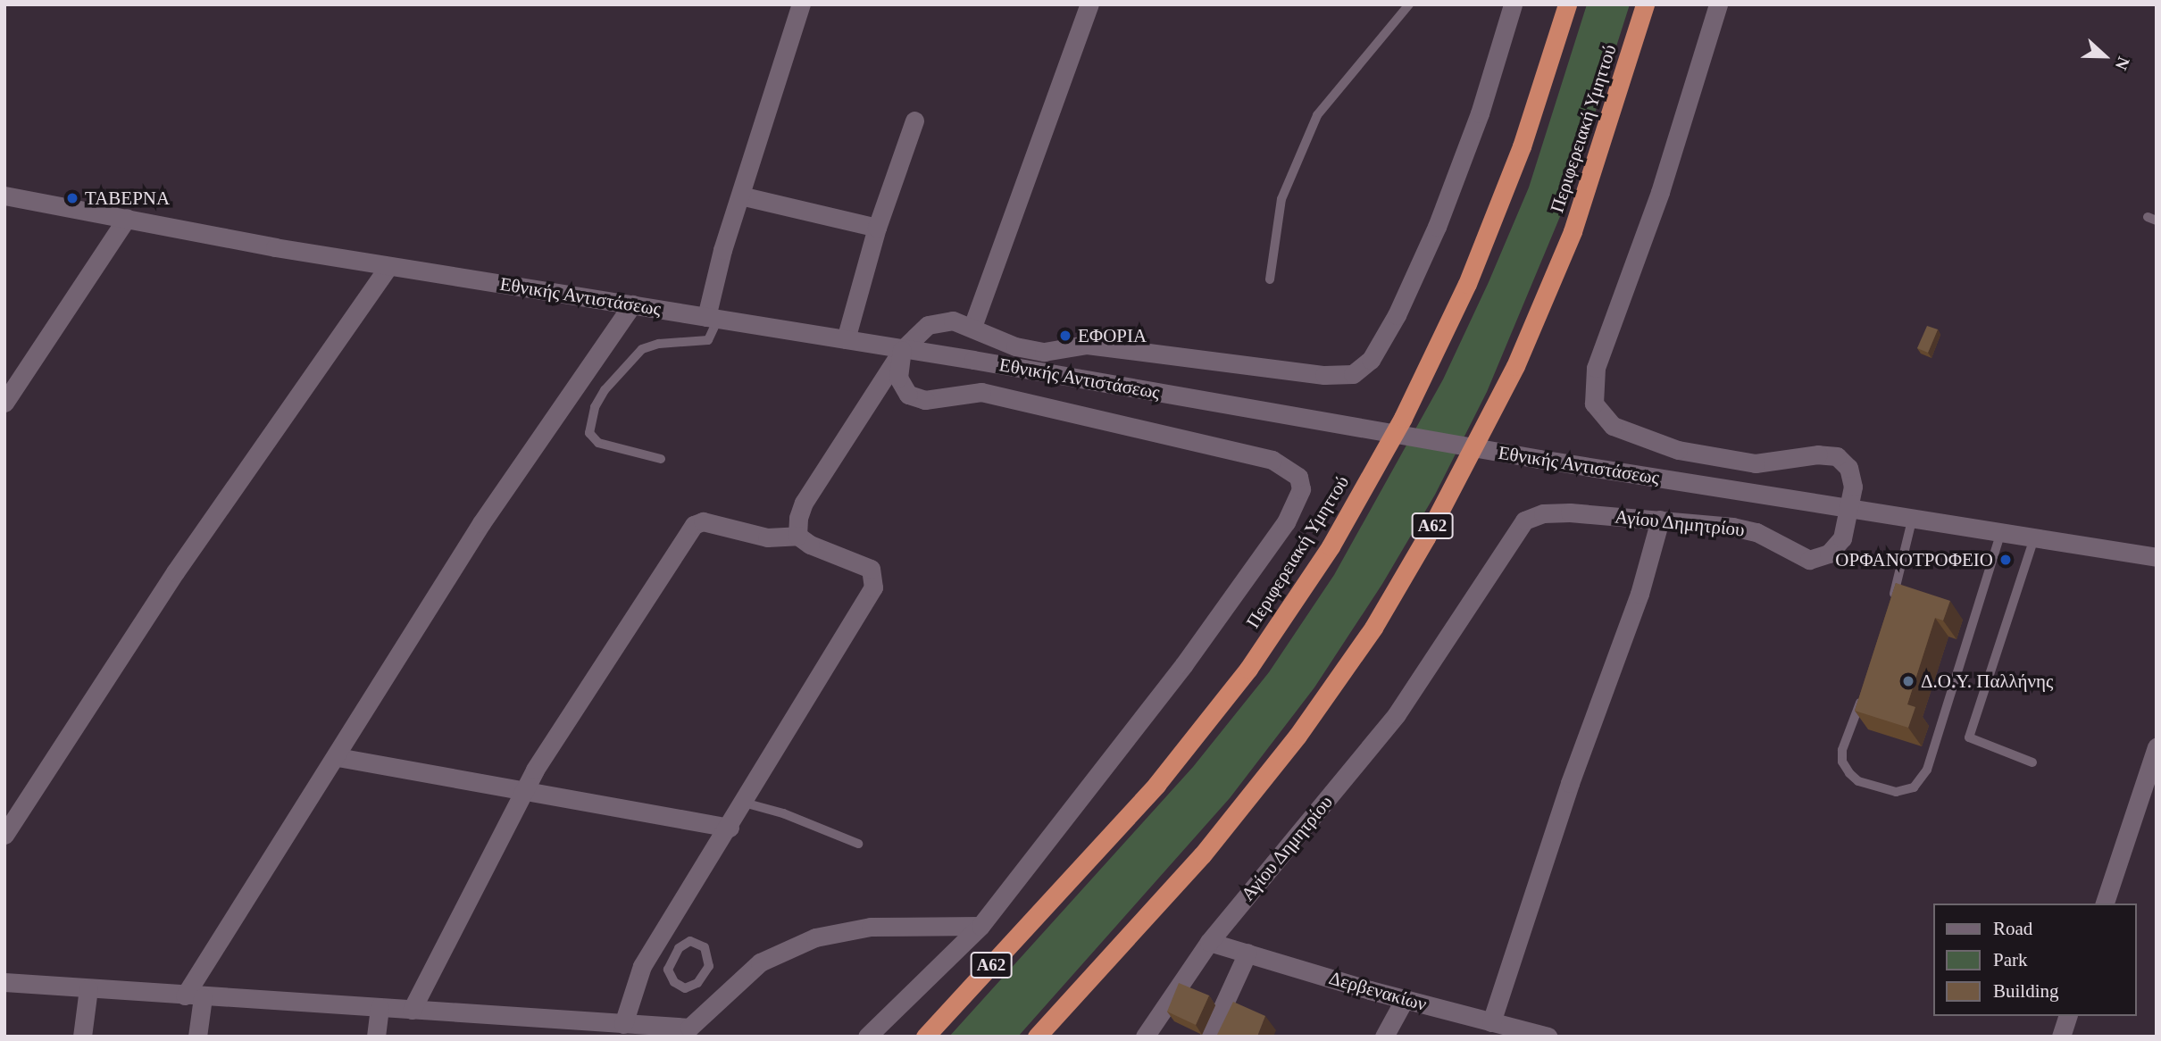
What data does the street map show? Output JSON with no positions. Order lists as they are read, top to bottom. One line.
{"streets":{"highway":["Περιφερειακή Υμηττού","Α62"],"street":["Εθνικής Αντιστάσεως","Αγίου Δημητρίου","Δερβενακίων"]},"crossings":[["Εθνικής Αντιστάσεως","Αγίου Δημητρίου"],["Αγίου Δημητρίου","Δερβενακίων"]],"places":["ΤΑΒΕΡΝΑ","ΕΦΟΡΙΑ","ΟΡΦΑΝΟΤΡΟΦΕΙΟ","Δ.Ο.Υ. Παλλήνης"],"legend":["Road","Park","Building"],"north":"right"}
